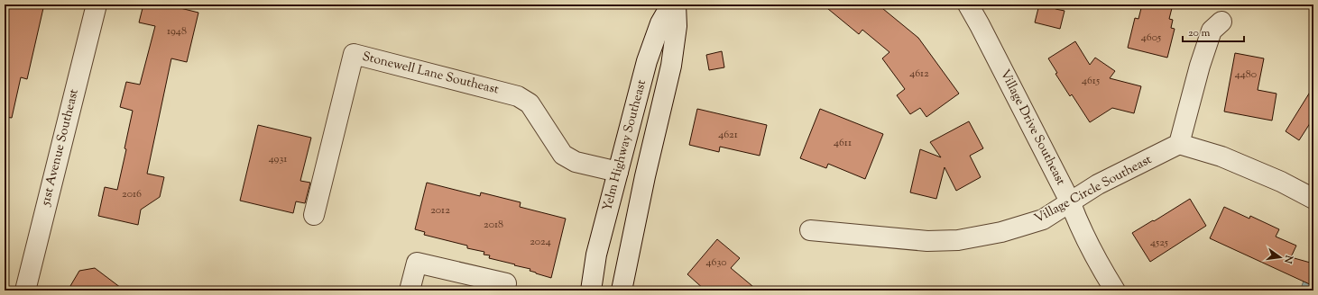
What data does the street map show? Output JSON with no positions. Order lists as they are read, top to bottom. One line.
{"streets":{"street":["Stonewell Lane Southeast","Village Drive Southeast","Yelm Highway Southeast","51st Avenue Southeast","Village Circle Southeast"]},"crossings":[["Stonewell Lane Southeast","Yelm Highway Southeast"],["Village Drive Southeast","Village Circle Southeast"]],"house_numbers":["1948","4605","4612","4480","4615","4621","4611","4931","2016","2012","2018","2024","4525","4630"],"scale_bar":"20 m","north":"right"}
